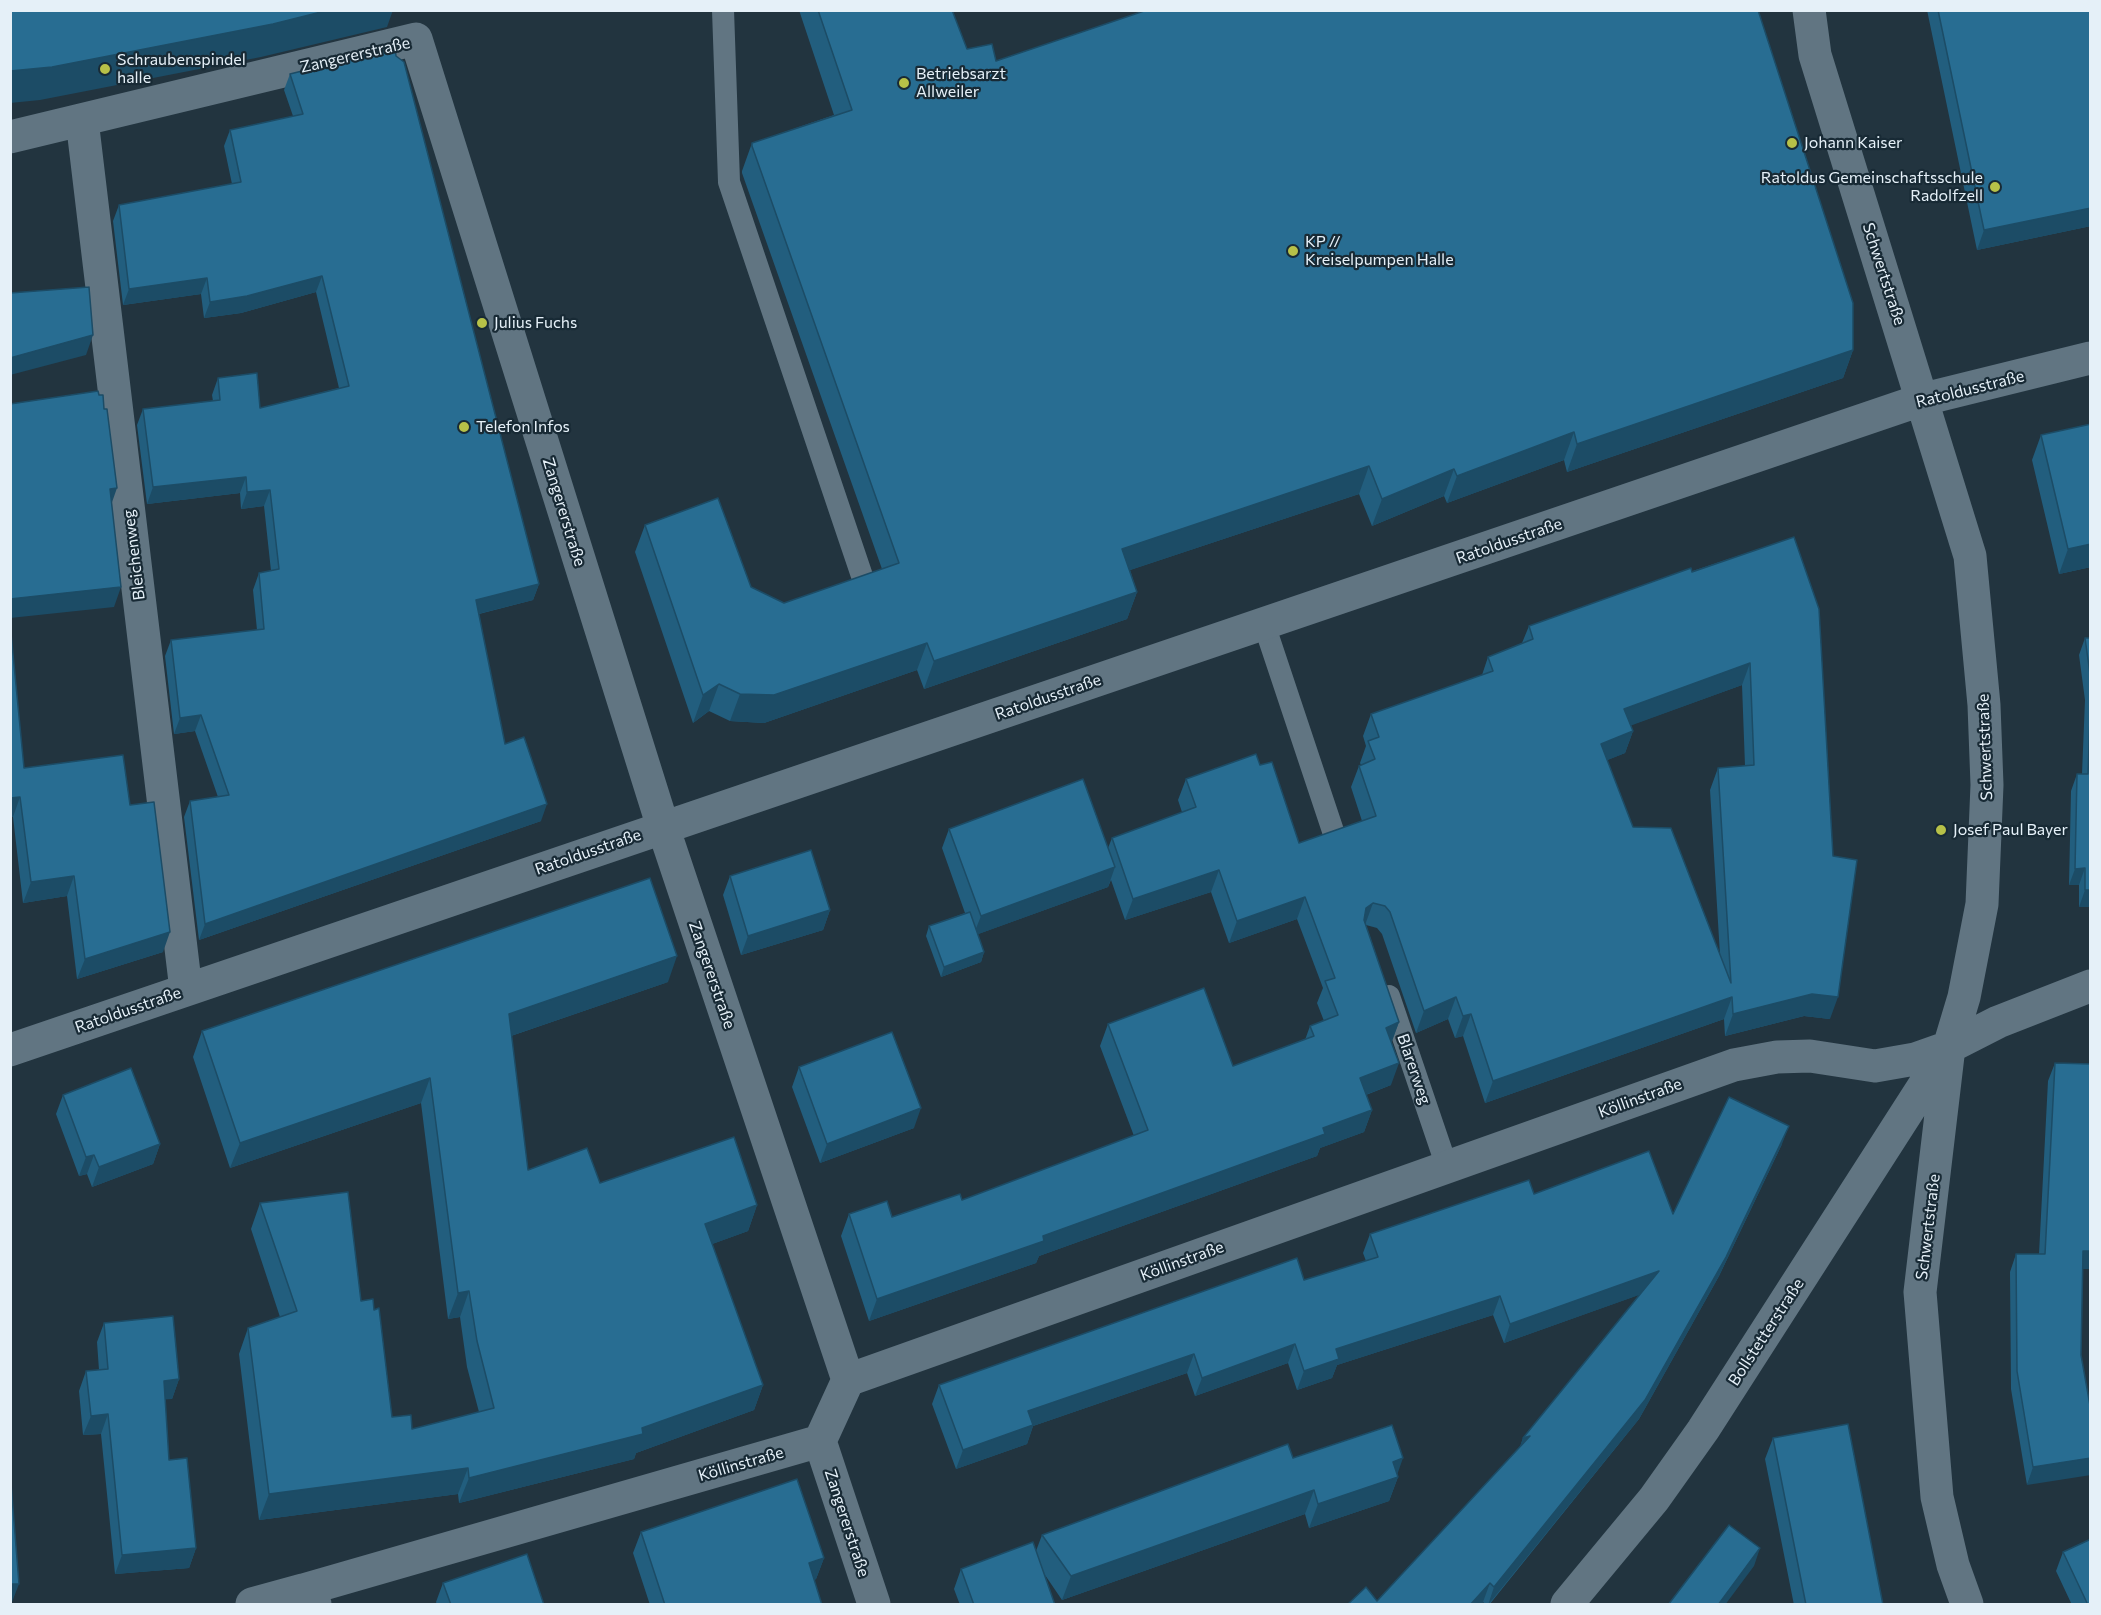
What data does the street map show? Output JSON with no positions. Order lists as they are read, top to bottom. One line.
{"streets":{"street":["Zangererstraße","Schwertstraße","Ratoldusstraße","Bleichenweg","Köllinstraße","Bollstetterstraße"],"lane":["Blarerweg"]},"crossings":[["Zangererstraße","Ratoldusstraße"],["Zangererstraße","Bleichenweg"],["Zangererstraße","Köllinstraße"],["Schwertstraße","Ratoldusstraße"],["Schwertstraße","Köllinstraße"],["Schwertstraße","Bollstetterstraße"],["Ratoldusstraße","Bleichenweg"],["Blarerweg","Köllinstraße"],["Köllinstraße","Bollstetterstraße"]],"places":["Schraubenspindel halle","Betriebsarzt Allweiler","Johann Kaiser","Ratoldus Gemeinschaftsschule Radolfzell","KP // Kreiselpumpen Halle","Julius Fuchs","Telefon Infos","Josef Paul Bayer"]}
